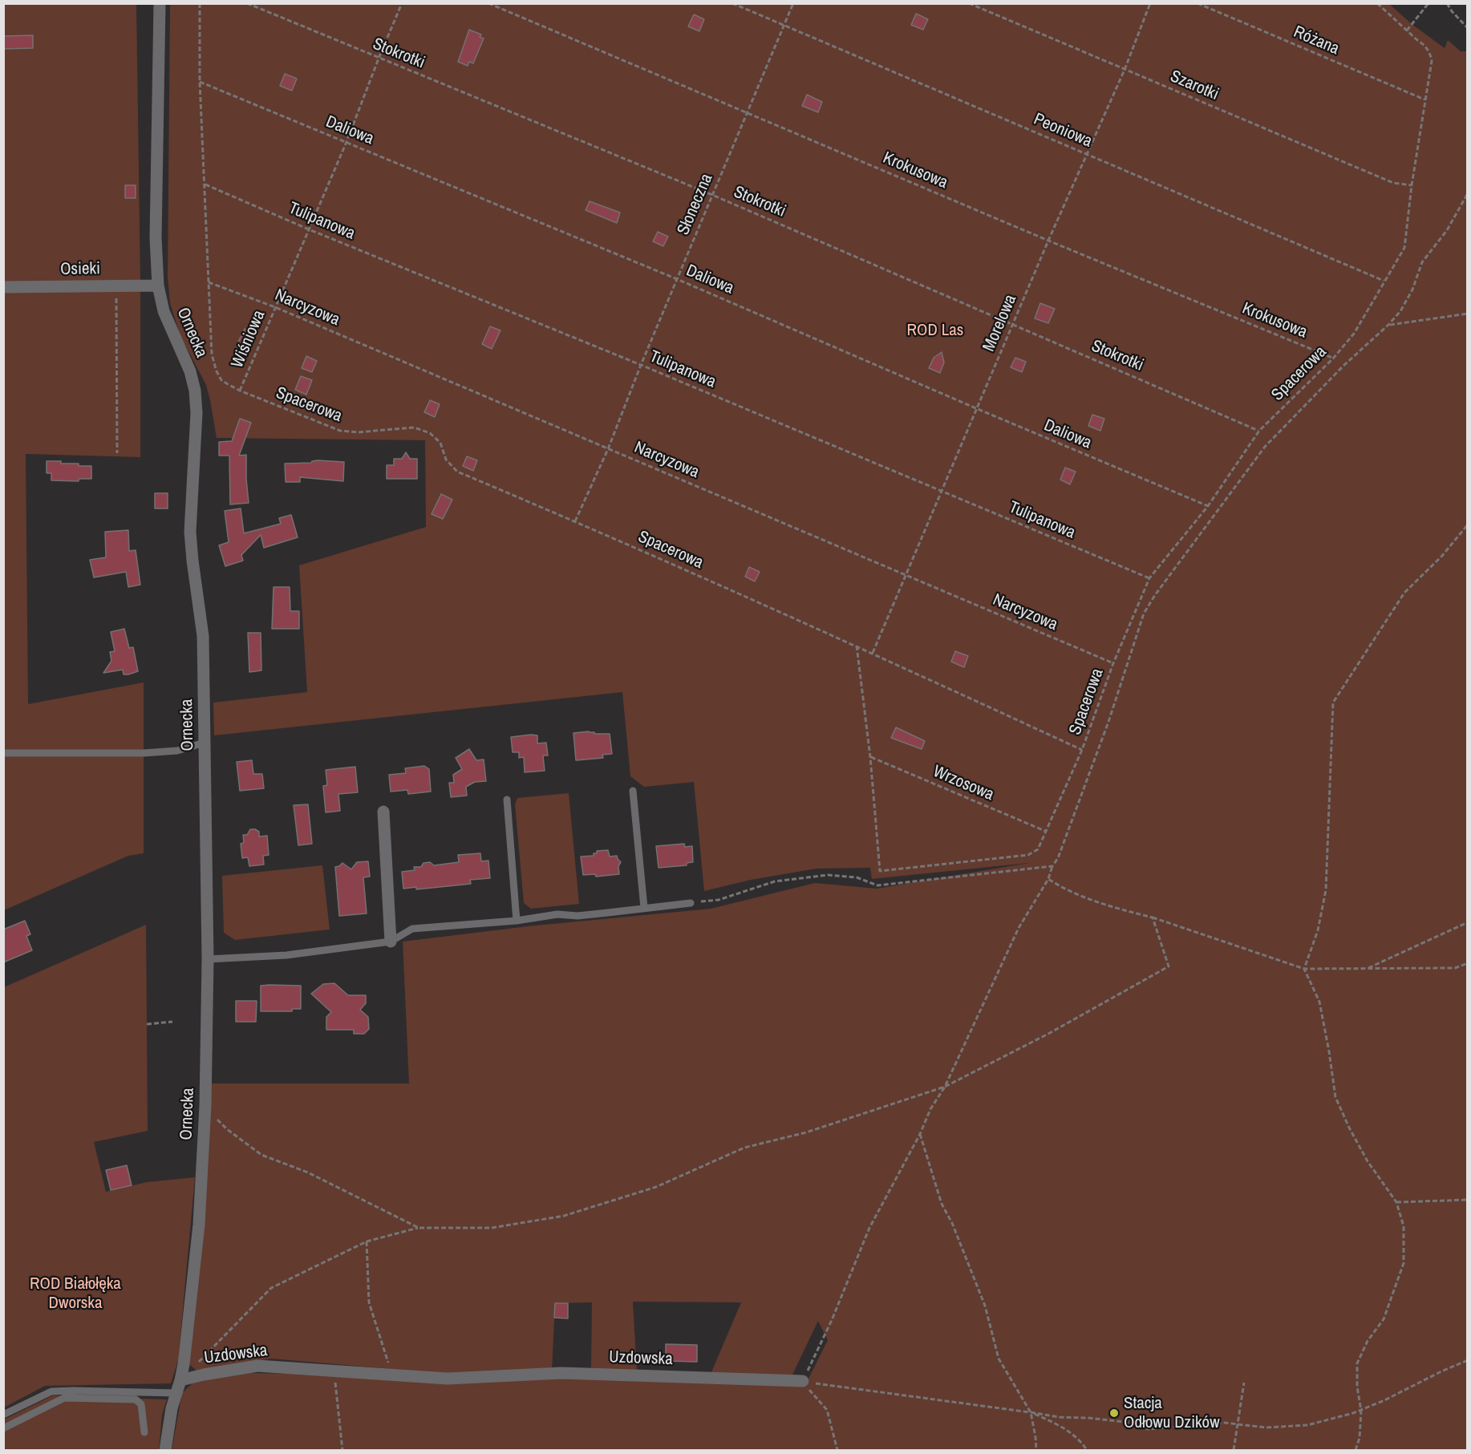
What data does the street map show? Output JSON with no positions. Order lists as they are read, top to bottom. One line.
{"streets":{"street":["Osieki","Ornecka","Uzdowska"],"path":["Różana","Stokrotki","Szarotki","Daliowa","Peoniowa","Krokusowa","Słoneczna","Tulipanowa","Narcyzowa","Morelowa","Wiśniowa","Spacerowa","Wrzosowa"]},"crossings":[["Różana","Spacerowa"],["Stokrotki","Słoneczna"],["Stokrotki","Morelowa"],["Stokrotki","Wiśniowa"],["Stokrotki","Spacerowa"],["Szarotki","Morelowa"],["Szarotki","Spacerowa"],["Daliowa","Słoneczna"],["Daliowa","Morelowa"],["Daliowa","Wiśniowa"],["Daliowa","Spacerowa"],["Peoniowa","Słoneczna"],["Peoniowa","Morelowa"],["Peoniowa","Spacerowa"],["Krokusowa","Słoneczna"],["Krokusowa","Morelowa"],["Krokusowa","Spacerowa"],["Słoneczna","Tulipanowa"],["Słoneczna","Narcyzowa"],["Słoneczna","Spacerowa"],["Tulipanowa","Morelowa"],["Tulipanowa","Wiśniowa"],["Tulipanowa","Spacerowa"],["Osieki","Ornecka"],["Narcyzowa","Morelowa"],["Narcyzowa","Wiśniowa"],["Narcyzowa","Spacerowa"],["Morelowa","Spacerowa"],["Ornecka","Uzdowska"],["Wiśniowa","Spacerowa"],["Spacerowa","Wrzosowa"]],"parks":["ROD Las","ROD Białołęka Dworska"],"places":["Stacja Odłowu Dzików"]}
